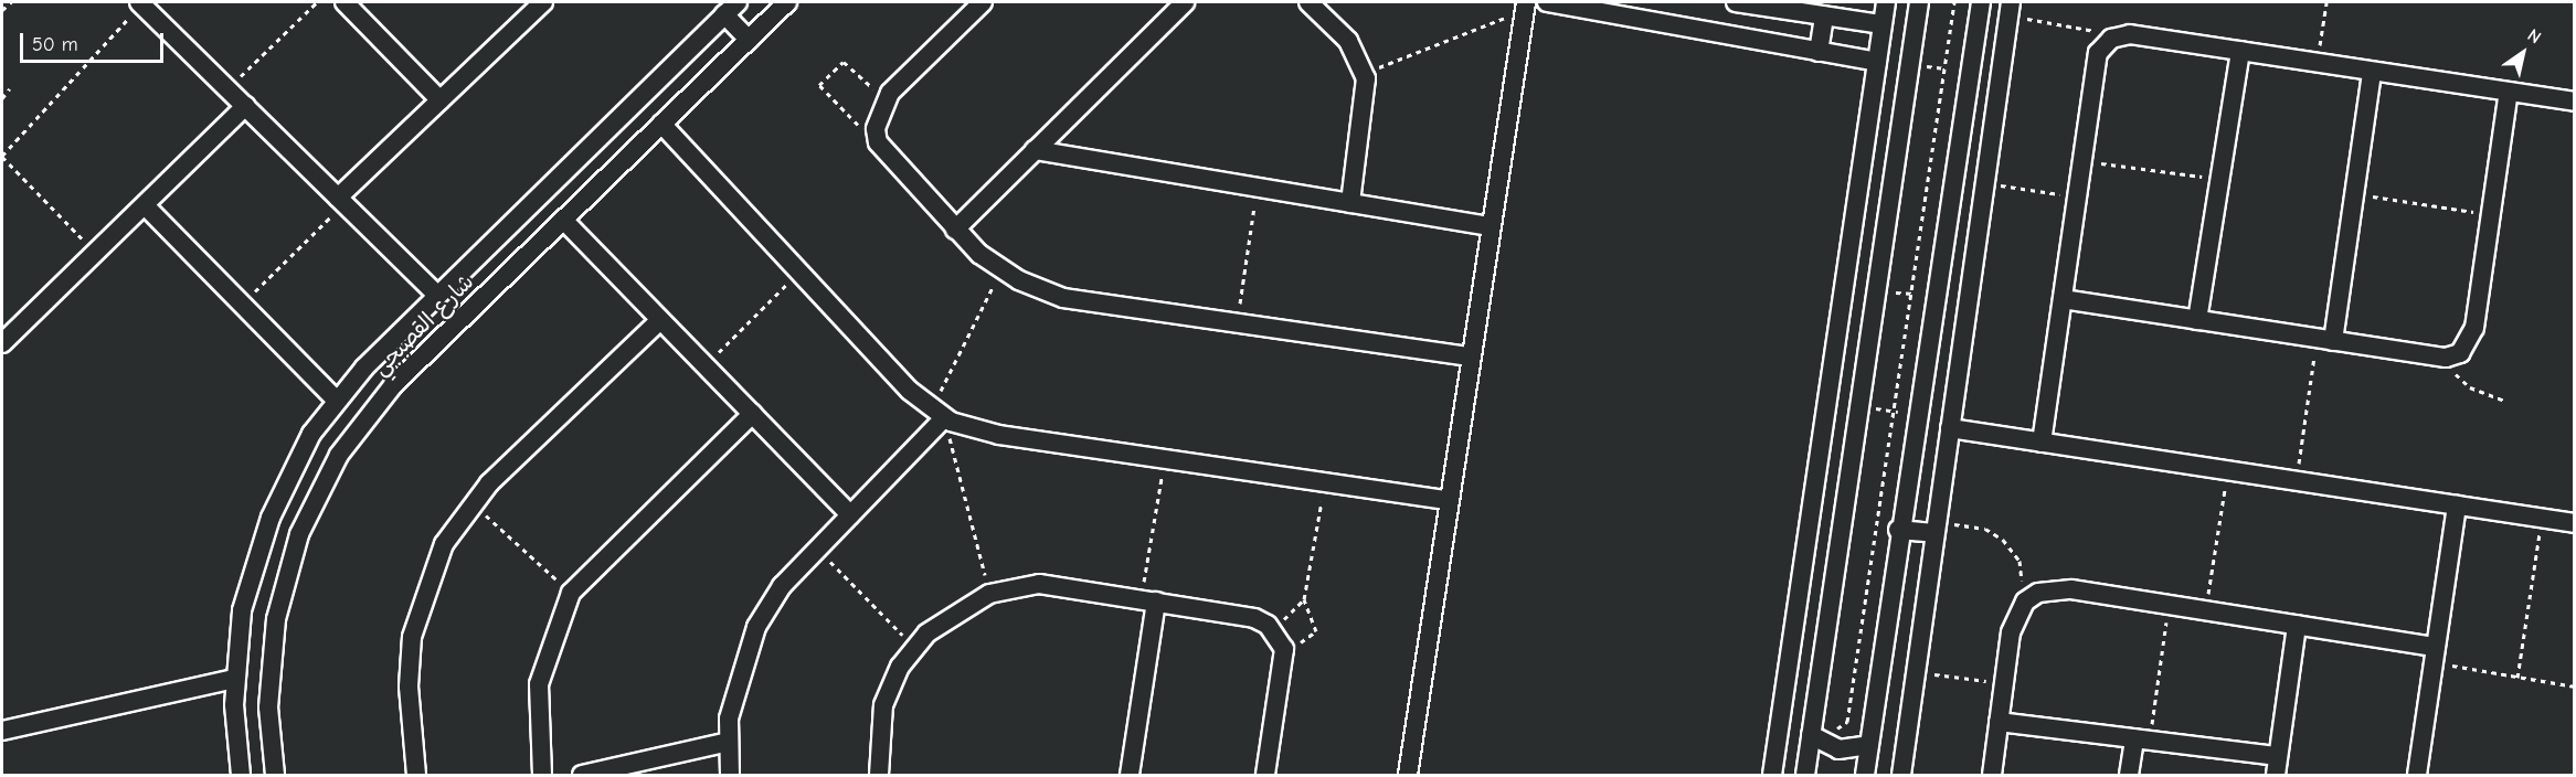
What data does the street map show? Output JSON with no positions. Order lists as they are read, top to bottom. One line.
{"streets":{"street":["شارع القصبجي"]},"scale_bar":"50 m","north":"top right"}
